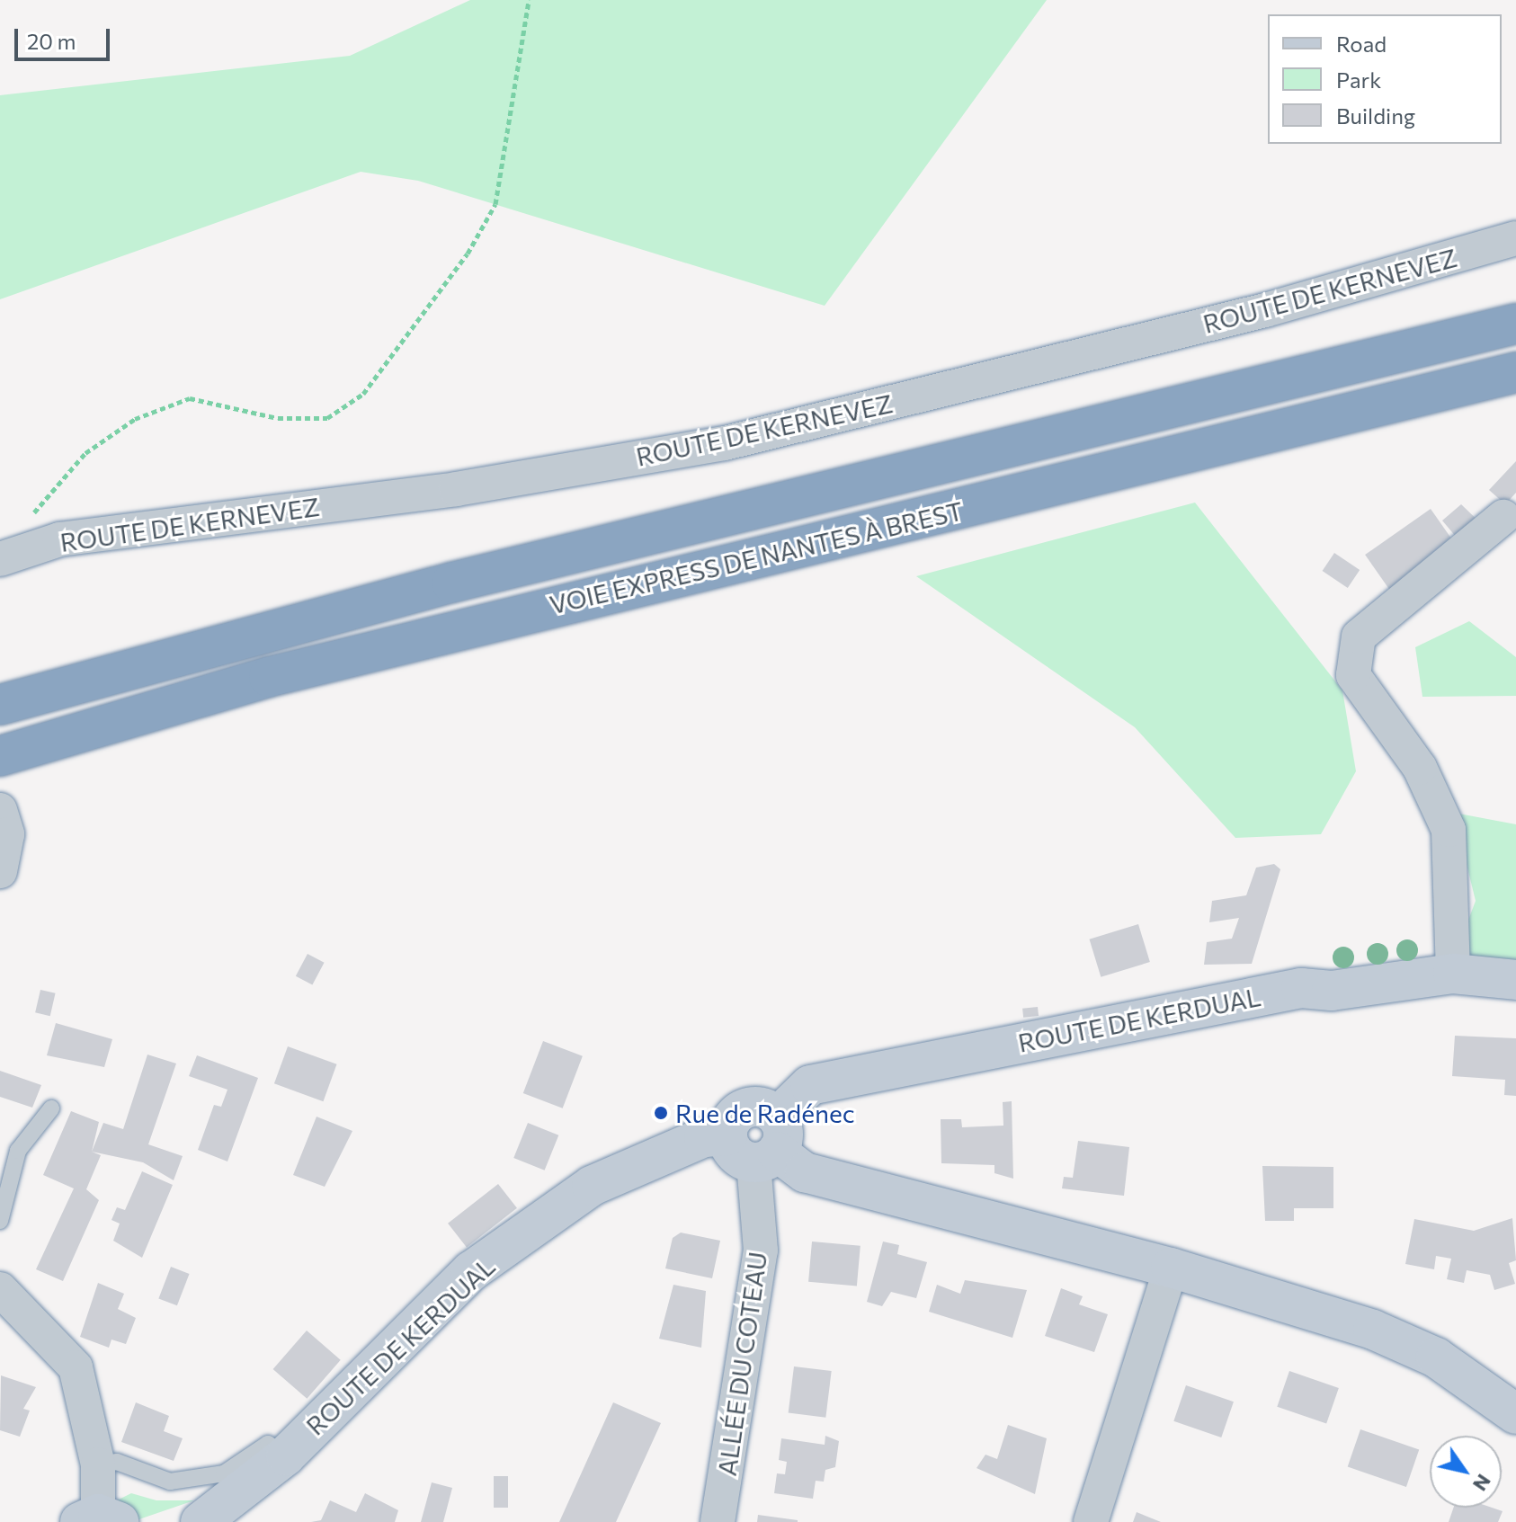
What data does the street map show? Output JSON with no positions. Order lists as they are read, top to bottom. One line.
{"streets":{"highway":["VOIE EXPRESS DE NANTES À BREST"],"street":["ROUTE DE KERNEVEZ","ROUTE DE KERDUAL","ALLÉE DU COTEAU"]},"crossings":[["ROUTE DE KERDUAL","ALLÉE DU COTEAU"]],"places":["Rue de Radénec"],"legend":["Road","Park","Building"],"scale_bar":"20 m","north":"bottom right"}
